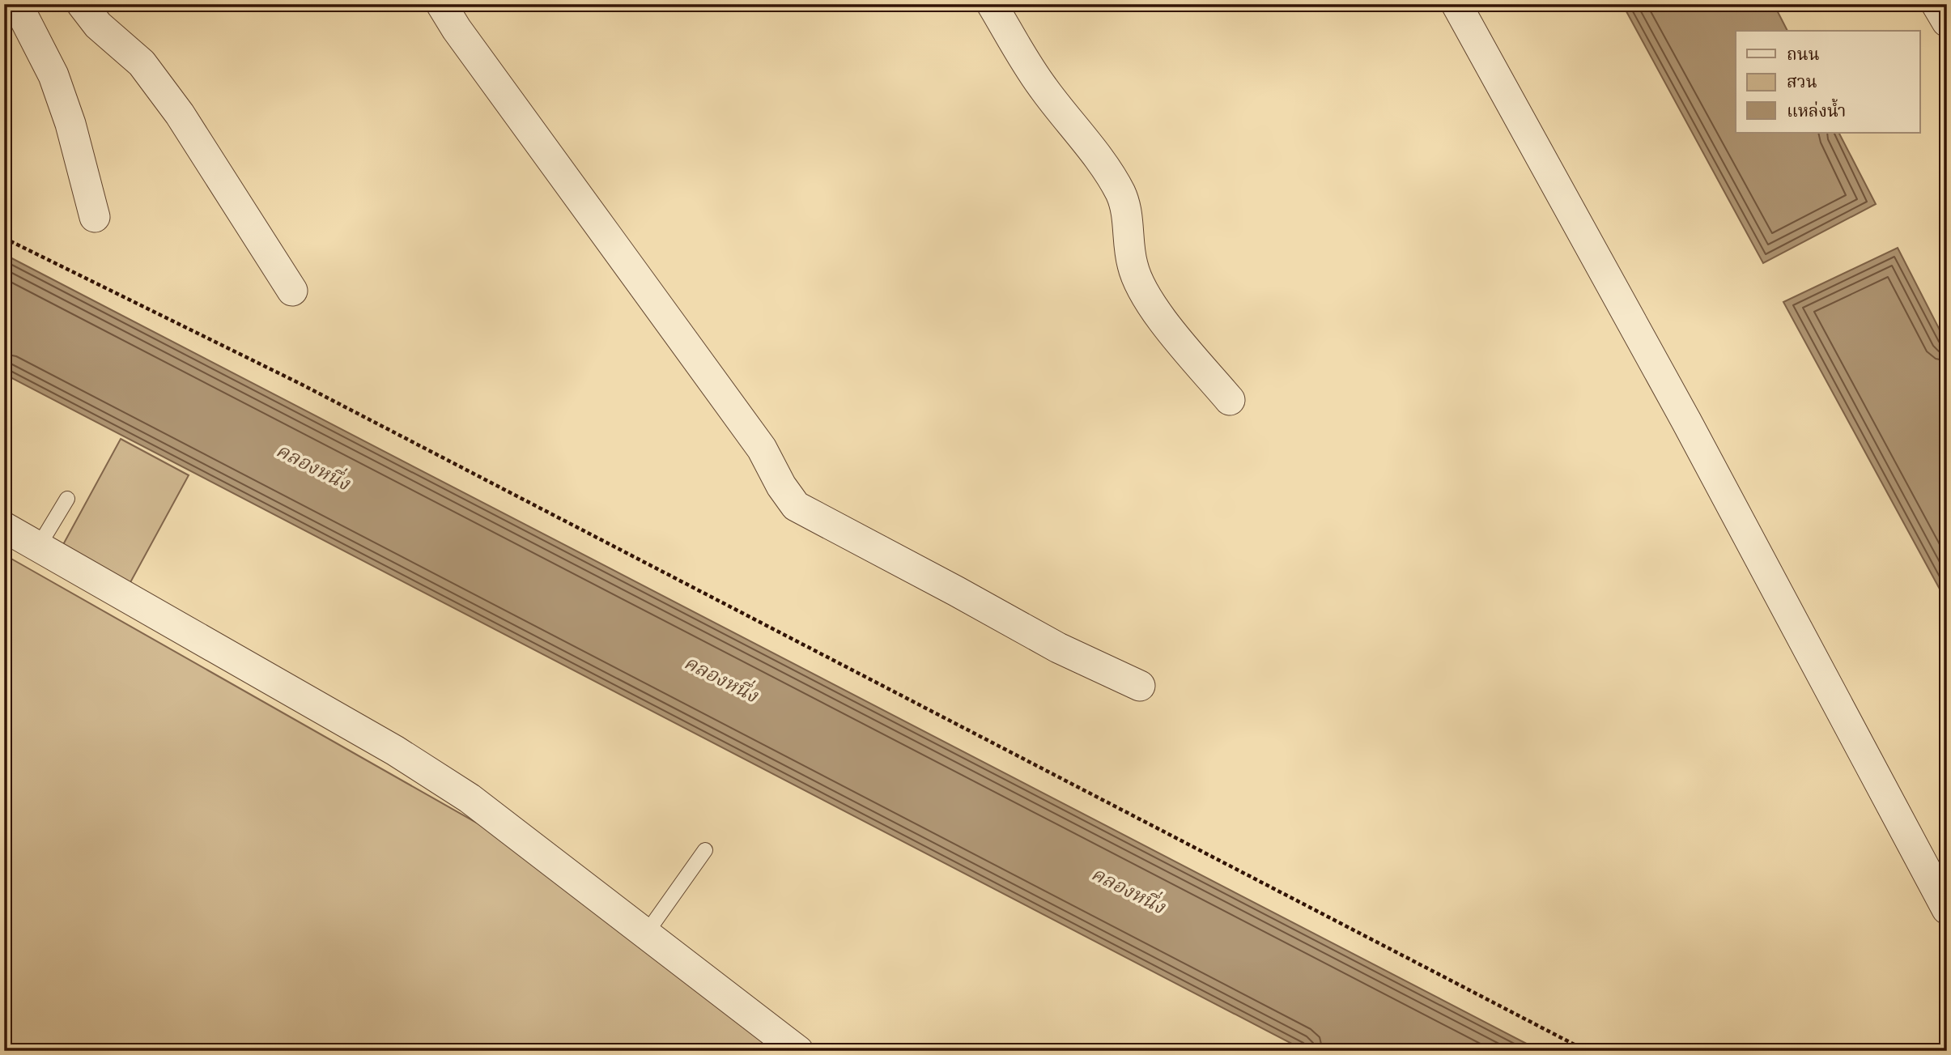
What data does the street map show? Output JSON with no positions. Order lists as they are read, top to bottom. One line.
{"water":["คลองหนึ่ง"],"legend":["ถนน","สวน","แหล่งน้ำ"]}
